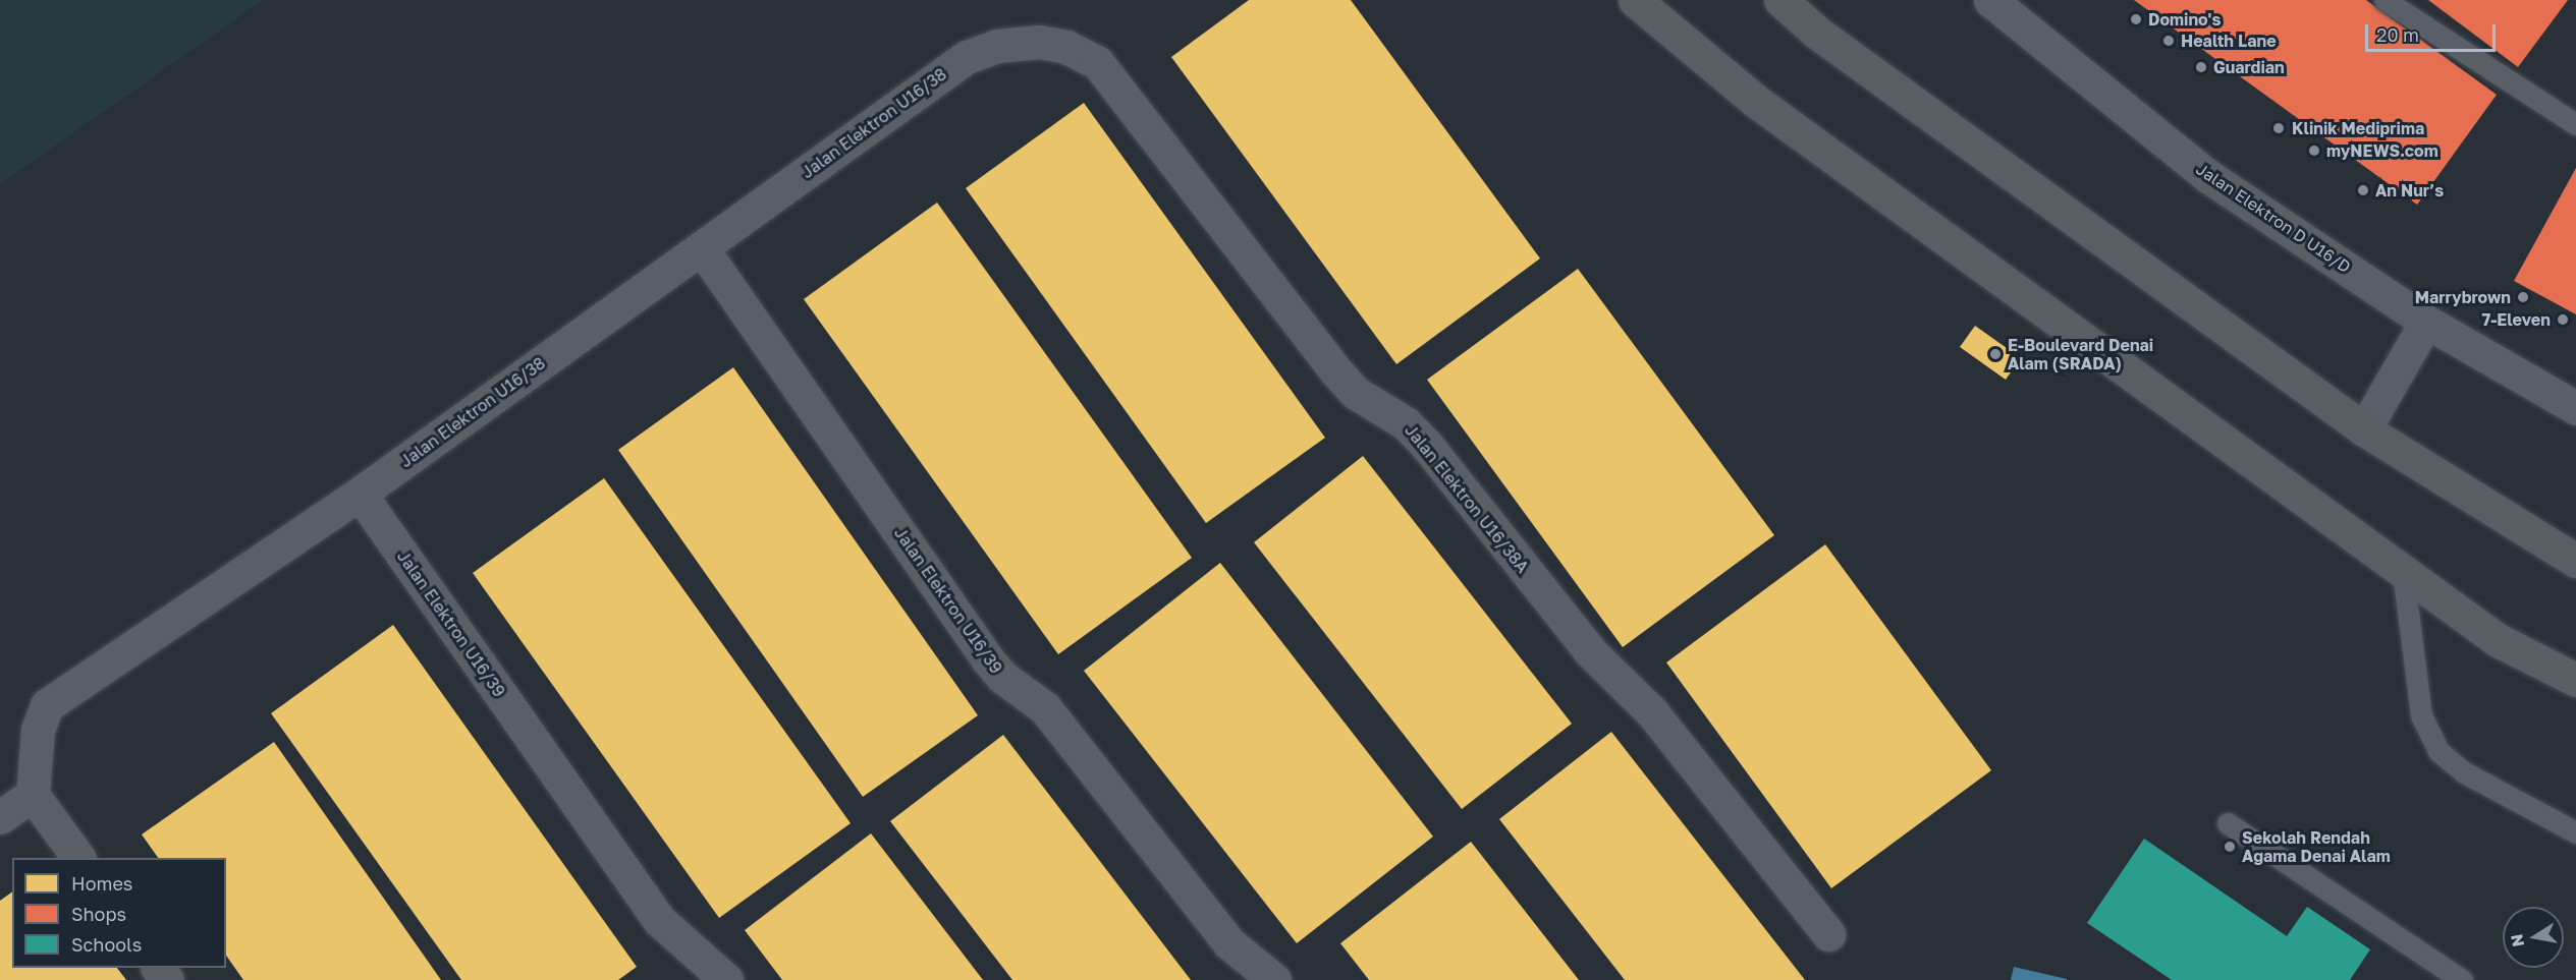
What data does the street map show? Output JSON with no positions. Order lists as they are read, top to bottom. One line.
{"streets":{"street":["Jalan Elektron U16/38","Jalan Elektron D U16/D","Jalan Elektron U16/38A","Jalan Elektron U16/39"]},"crossings":[["Jalan Elektron U16/38","Jalan Elektron U16/38A"],["Jalan Elektron U16/38","Jalan Elektron U16/39"]],"places":["Domino's","Health Lane","Guardian","Klinik Mediprima","myNEWS.com","An Nur’s","Marrybrown","7-Eleven","E-Boulevard Denai Alam (SRADA)","Sekolah Rendah Agama Denai Alam"],"legend":["Homes","Shops","Schools"],"scale_bar":"20 m","north":"left"}
